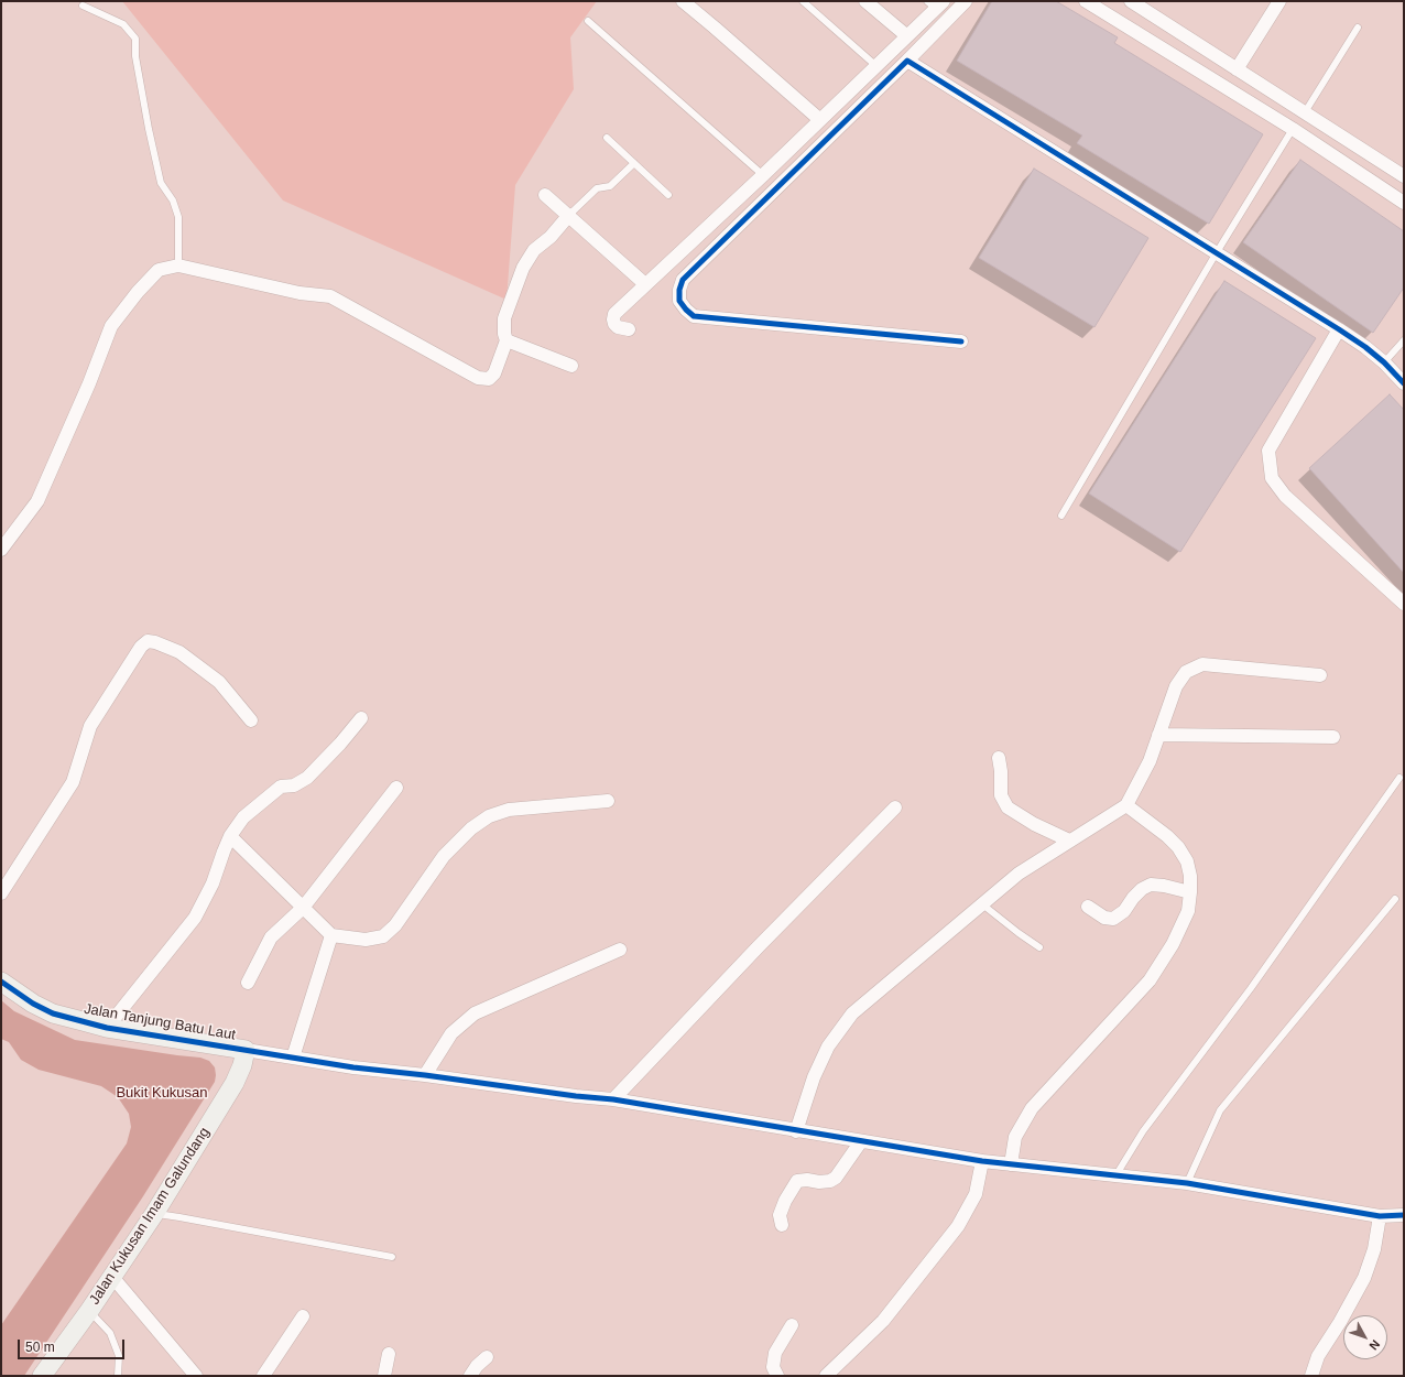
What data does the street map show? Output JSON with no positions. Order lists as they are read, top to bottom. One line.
{"streets":{"street":["Jalan Tanjung Batu Laut","Jalan Kukusan Imam Galundang"]},"crossings":[["Jalan Tanjung Batu Laut","Jalan Kukusan Imam Galundang"]],"parks":["Bukit Kukusan"],"scale_bar":"50 m","north":"bottom right"}
